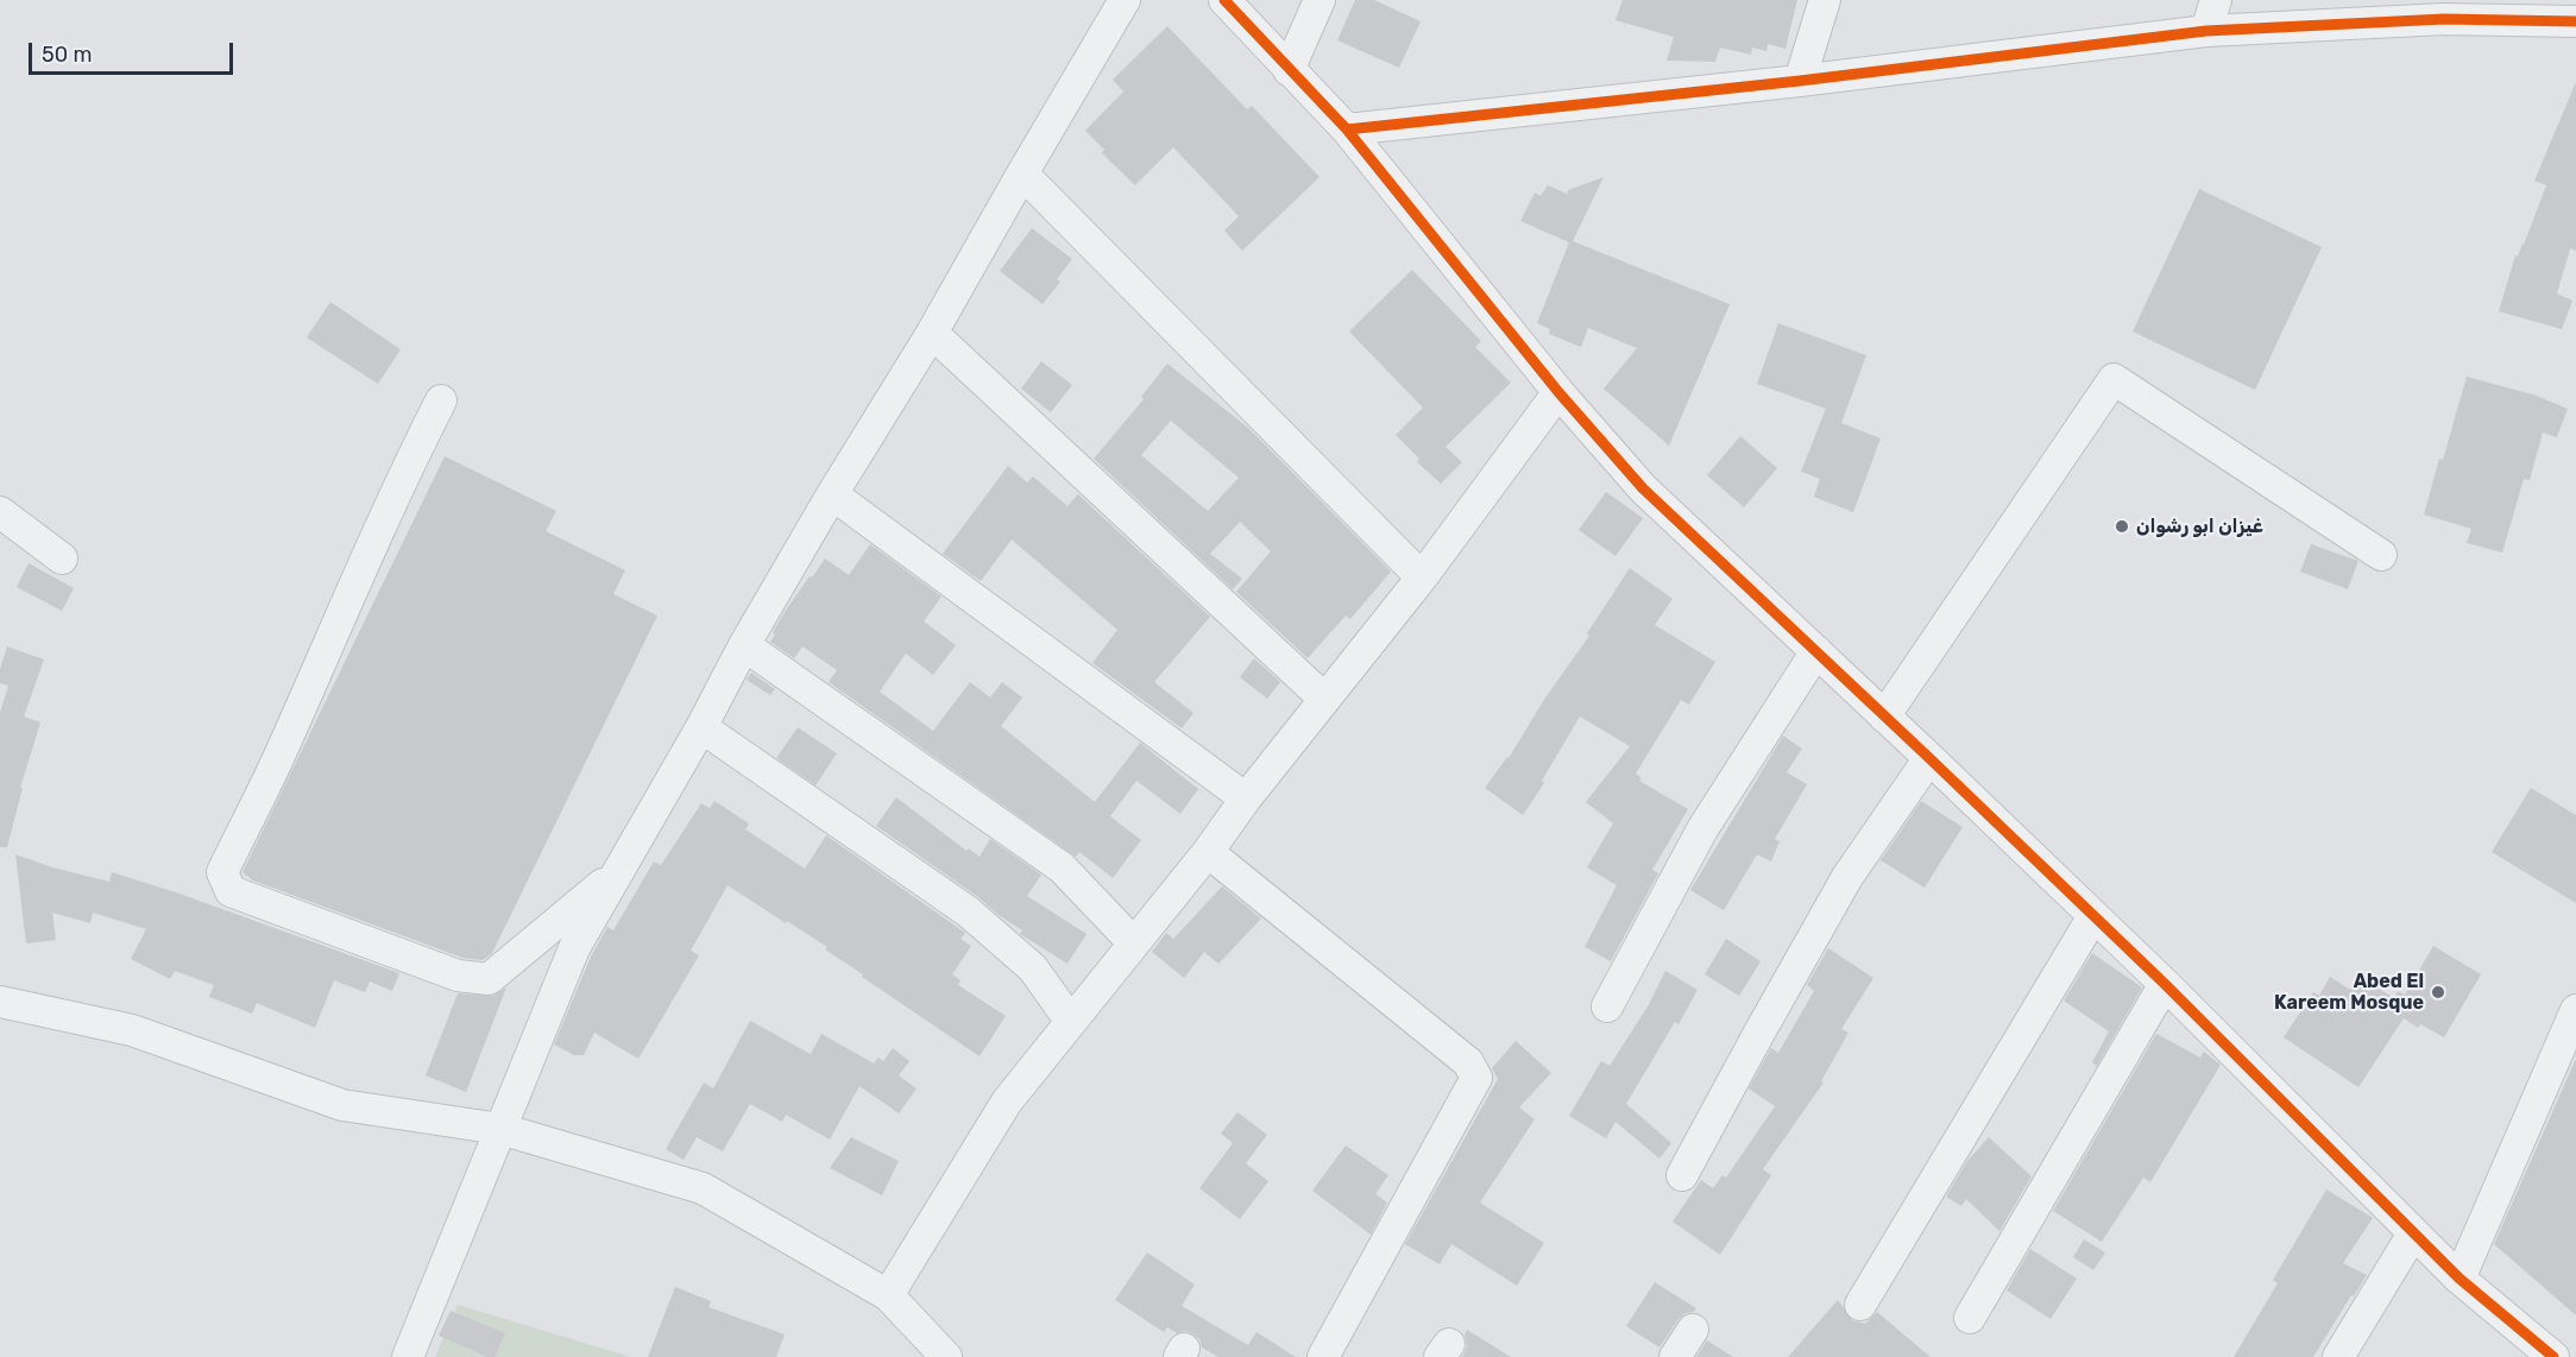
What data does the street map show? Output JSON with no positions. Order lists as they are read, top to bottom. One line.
{"places":["غيزان ابو رشوان","Abed El Kareem Mosque"],"scale_bar":"50 m"}
